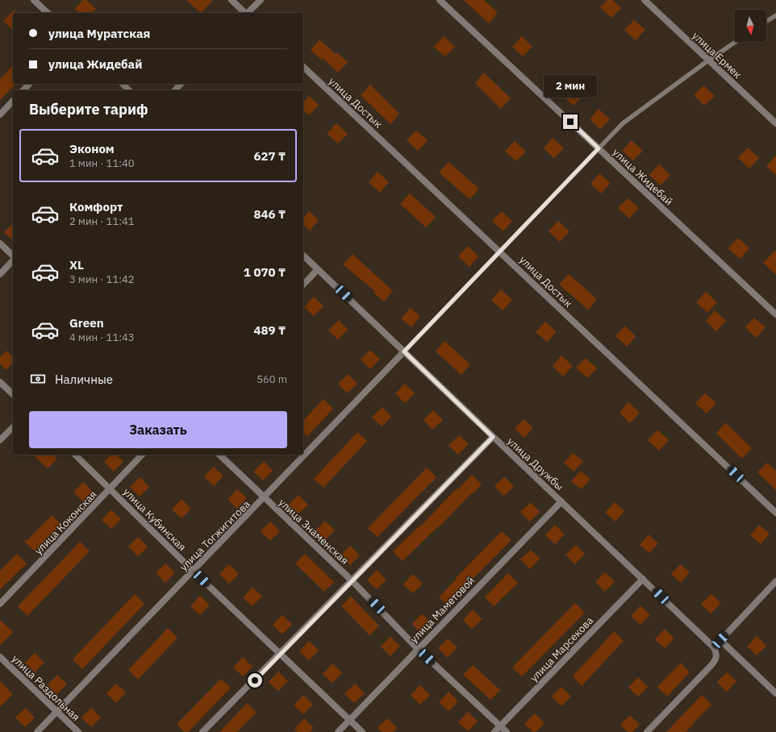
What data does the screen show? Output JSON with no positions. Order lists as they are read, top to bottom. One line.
{"streets":{"street":["улица Ермек","улица Достык","улица Жидебай","улица Дружбы","улица Кубинская","улица Коконская","улица Знаменская","улица Тогжигитова","улица Маметовой","улица Марсекова","улица Раздольная"]},"crossings":[["улица Дружбы","улица Тогжигитова"],["улица Дружбы","улица Маметовой"],["улица Дружбы","улица Марсекова"],["улица Кубинская","улица Коконская"],["улица Кубинская","улица Тогжигитова"],["улица Кубинская","улица Маметовой"],["улица Знаменская","улица Тогжигитова"],["улица Знаменская","улица Маметовой"],["улица Знаменская","улица Марсекова"],["улица Тогжигитова","улица Раздольная"]],"north":"bottom","page":{"banner":["улица Муратская","улица Жидебай"],"bubble":"2 мин","heading":"Выберите тариф","list":[{"name":"Эконом","note":"1 мин · 11:40","value":"627 ₸"},{"name":"Комфорт","note":"2 мин · 11:41","value":"846 ₸"},{"name":"XL","note":"3 мин · 11:42","value":"1 070 ₸"},{"name":"Green","note":"4 мин · 11:43","value":"489 ₸"}],"pay":["Наличные","560 m"],"buttons":"Заказать"}}
